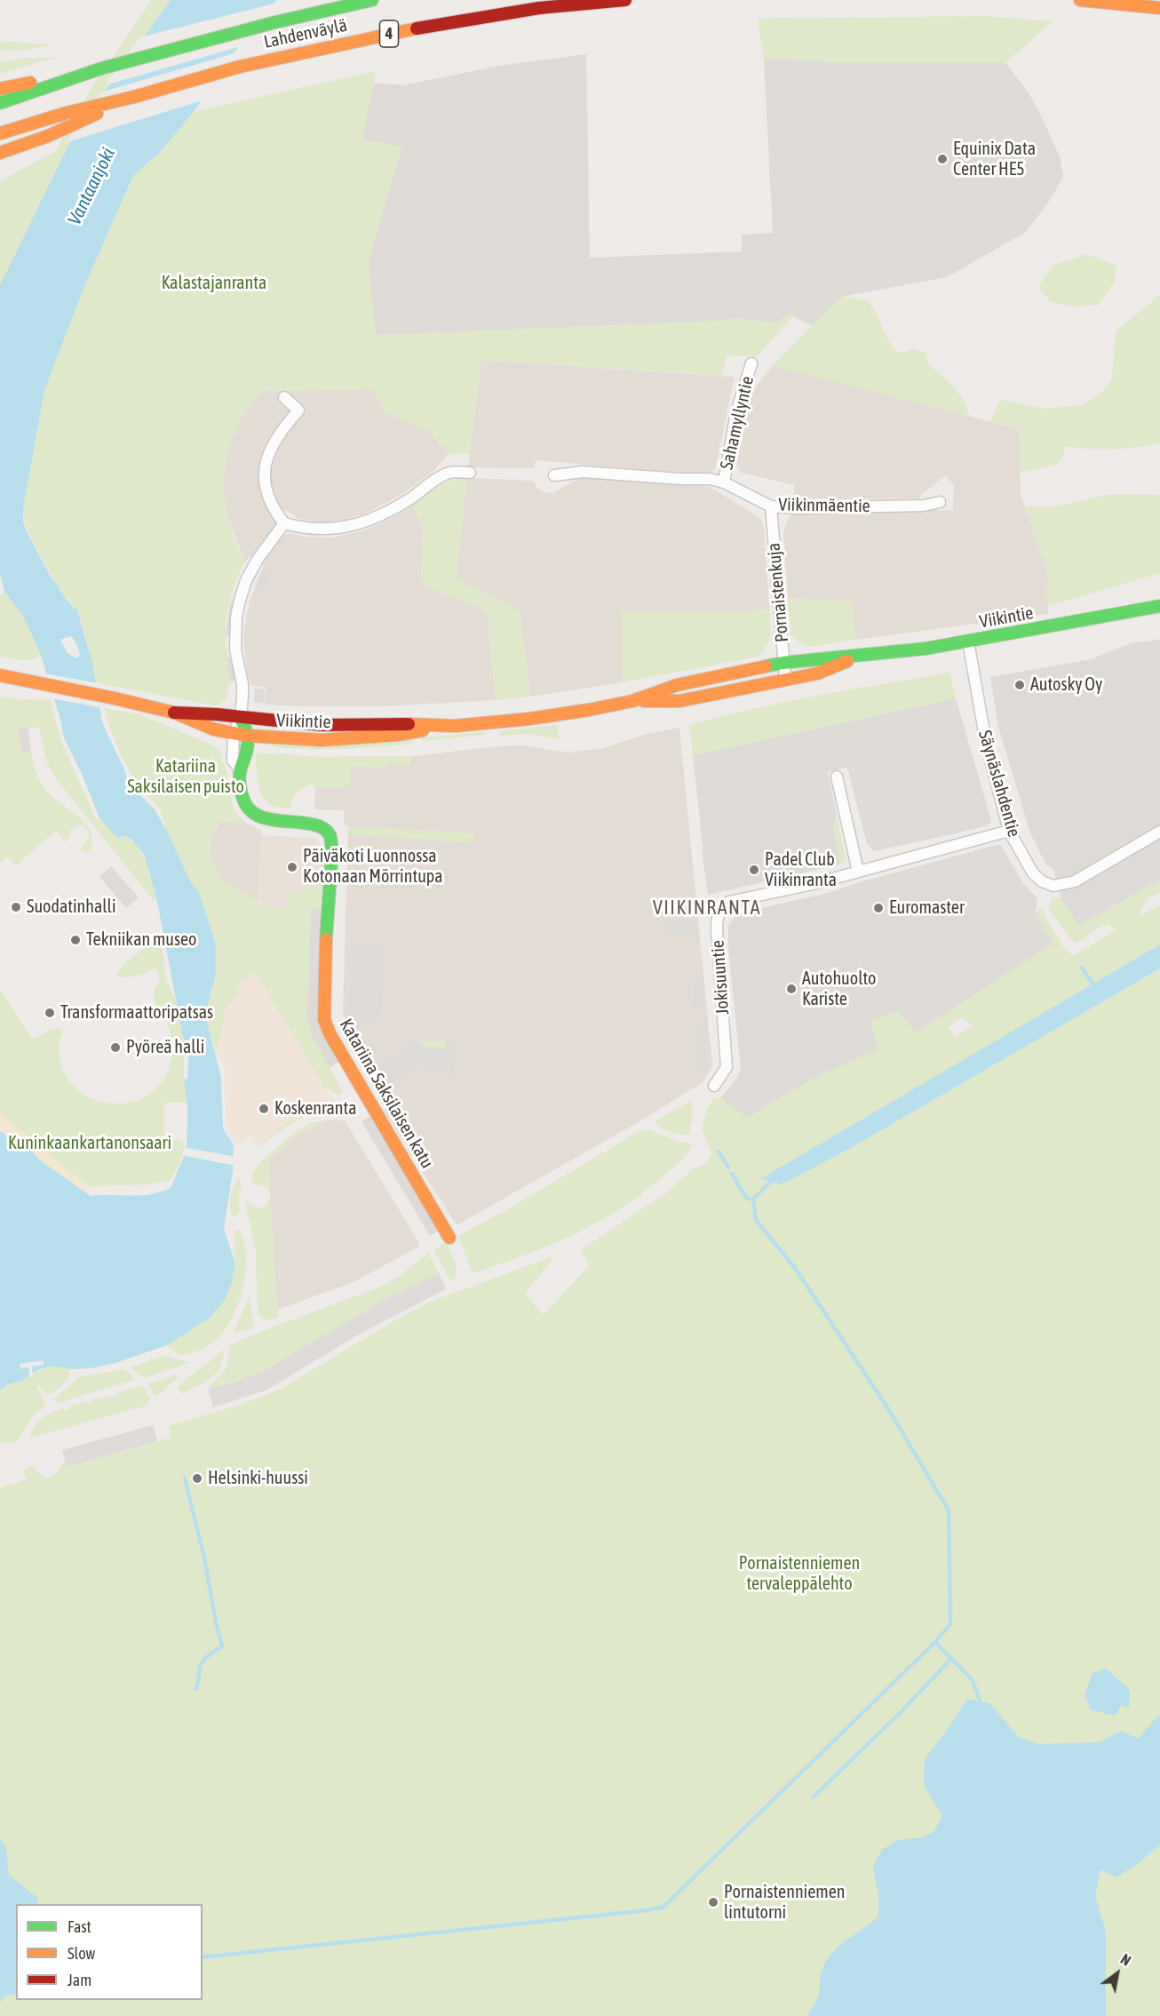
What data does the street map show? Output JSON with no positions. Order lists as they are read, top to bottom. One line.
{"streets":{"main road":["Lahdenväylä","4","Viikintie","Katariina Saksilaisen katu"],"street":["Sahamyllyntie","Viikinmäentie","Pornaistenkuja","Säynäslahdentie","Jokisuuntie"]},"crossings":[["Sahamyllyntie","Viikinmäentie"],["Viikinmäentie","Pornaistenkuja"],["Pornaistenkuja","Viikintie"],["Viikintie","Säynäslahdentie"],["Viikintie","Katariina Saksilaisen katu"],["Säynäslahdentie","Jokisuuntie"]],"districts":["VIIKINRANTA"],"water":["Vantaanjoki"],"parks":["Kalastajanranta","Katariina Saksilaisen puisto","Kuninkaankartanonsaari","Pornaistenniemen tervaleppälehto"],"places":["Equinix Data Center HE5","Autosky Oy","Päiväkoti Luonnossa Kotonaan Mörrintupa","Padel Club Viikinranta","Suodatinhalli","Euromaster","Tekniikan museo","Autohuolto Kariste","Transformaattoripatsas","Pyöreä halli","Koskenranta","Helsinki-huussi","Pornaistenniemen lintutorni"],"legend":["Fast","Slow","Jam"],"north":"top right"}
